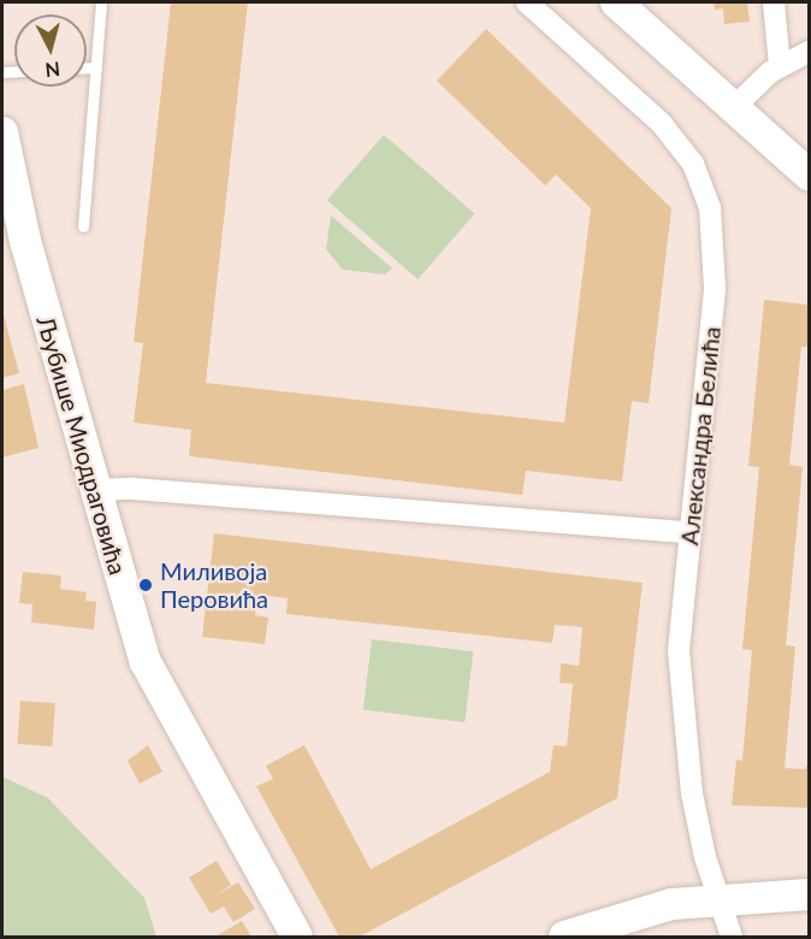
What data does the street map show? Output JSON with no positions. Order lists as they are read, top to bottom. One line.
{"streets":{"street":["Александра Белића","Љубише Миодраговића"]},"places":["Миливоја Перовића"],"north":"bottom"}
